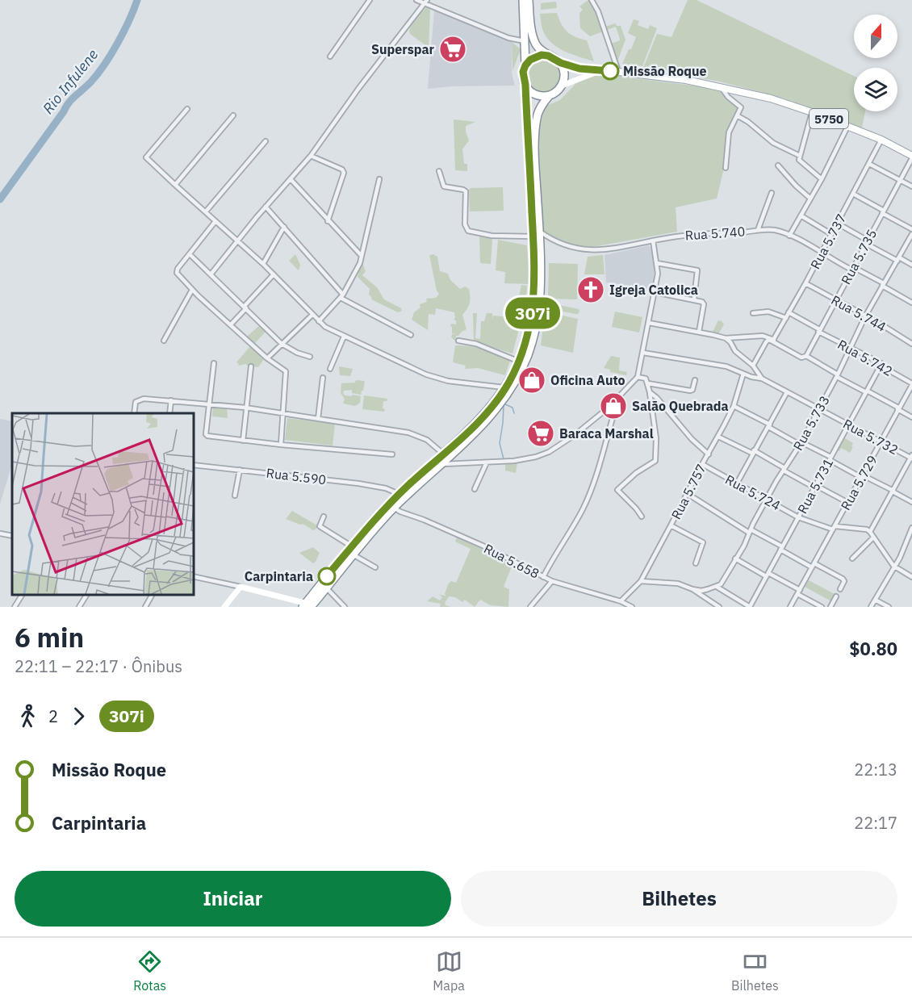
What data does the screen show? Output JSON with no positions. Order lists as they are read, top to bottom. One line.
{"streets":{"main road":["5750"],"street":["Rua 5.740","Rua 5.737","Rua 5.735","Rua 5.744","Rua 5.742","Rua 5.733","Rua 5.732","Rua 5.590","Rua 5.729","Rua 5.731","Rua 5.757","Rua 5.724","Rua 5.658"]},"crossings":[["5750","Rua 5.737"],["5750","Rua 5.735"],["Rua 5.740","Rua 5.737"],["Rua 5.740","Rua 5.735"],["Rua 5.740","Rua 5.733"],["Rua 5.737","Rua 5.744"],["Rua 5.737","Rua 5.742"],["Rua 5.737","Rua 5.732"],["Rua 5.735","Rua 5.744"],["Rua 5.735","Rua 5.742"],["Rua 5.744","Rua 5.733"],["Rua 5.742","Rua 5.733"],["Rua 5.742","Rua 5.729"],["Rua 5.742","Rua 5.731"],["Rua 5.733","Rua 5.732"],["Rua 5.733","Rua 5.724"],["Rua 5.732","Rua 5.729"],["Rua 5.732","Rua 5.731"],["Rua 5.729","Rua 5.724"],["Rua 5.731","Rua 5.724"],["Rua 5.757","Rua 5.724"],["Rua 5.757","Rua 5.658"]],"water":["Rio Infulene"],"places":{"supermarket":["Superspar","Baraca Marshal"],"other":["Missão Roque","Carpintaria"],"church":["Igreja Catolica"],"shop":["Oficina Auto","Salão Quebrada"]},"lines":["bus line 307i"],"north":"top","page":{"on_map":"307i","heading":["6 min","22:11 – 22:17 · Ônibus","$0.80"],"legs":["2","307i"],"list":[{"name":"Missão Roque","value":"22:13"},{"name":"Carpintaria","value":"22:17"}],"buttons":["Iniciar","Bilhetes"],"tabs":["Rotas","Mapa","Bilhetes"]}}
